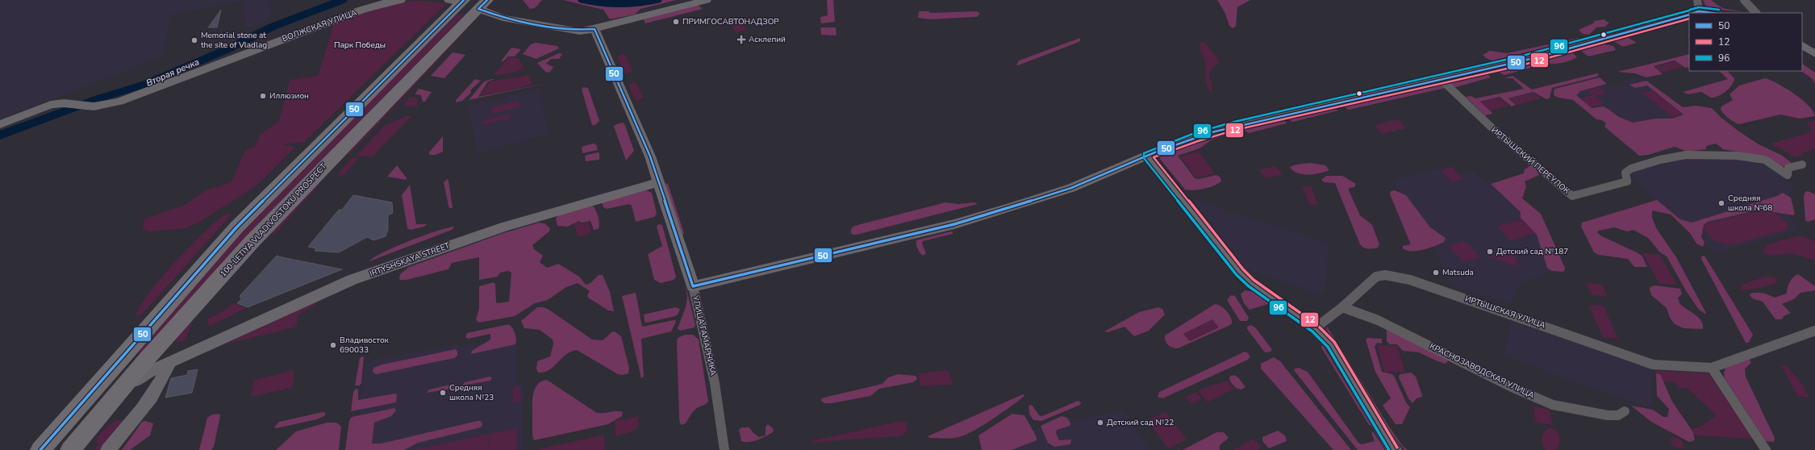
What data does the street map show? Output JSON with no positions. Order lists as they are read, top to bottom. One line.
{"streets":{"highway":["100-LETIYA VLADIVOSTOKU PROSPECT"],"main road":["ВОЛЖСКАЯ УЛИЦА","IRTYSHSKAYA STREET","УЛИЦА ГАМАРНИКА"],"street":["ИРТЫШСКИЙ ПЕРЕУЛОК","ИРТЫШСКАЯ УЛИЦА","КРАСНОЗАВОДСКАЯ УЛИЦА"]},"crossings":[["100-LETIYA VLADIVOSTOKU PROSPECT","IRTYSHSKAYA STREET"],["IRTYSHSKAYA STREET","УЛИЦА ГАМАРНИКА"],["ИРТЫШСКАЯ УЛИЦА","КРАСНОЗАВОДСКАЯ УЛИЦА"]],"water":["Вторая речка"],"parks":["Парк Победы"],"places":{"other":["ПРИМГОСАВТОНАДЗОР","Memorial stone at the site of Vladlag","Иллюзион","Средняя школа №68","Детский сад №187","Matsuda","Владивосток 690033","Средняя школа №23","Детский сад №22"],"health":["Асклепий"]},"lines":["transit line 50","transit line 96","transit line 12"],"legend":["50","12","96"]}
